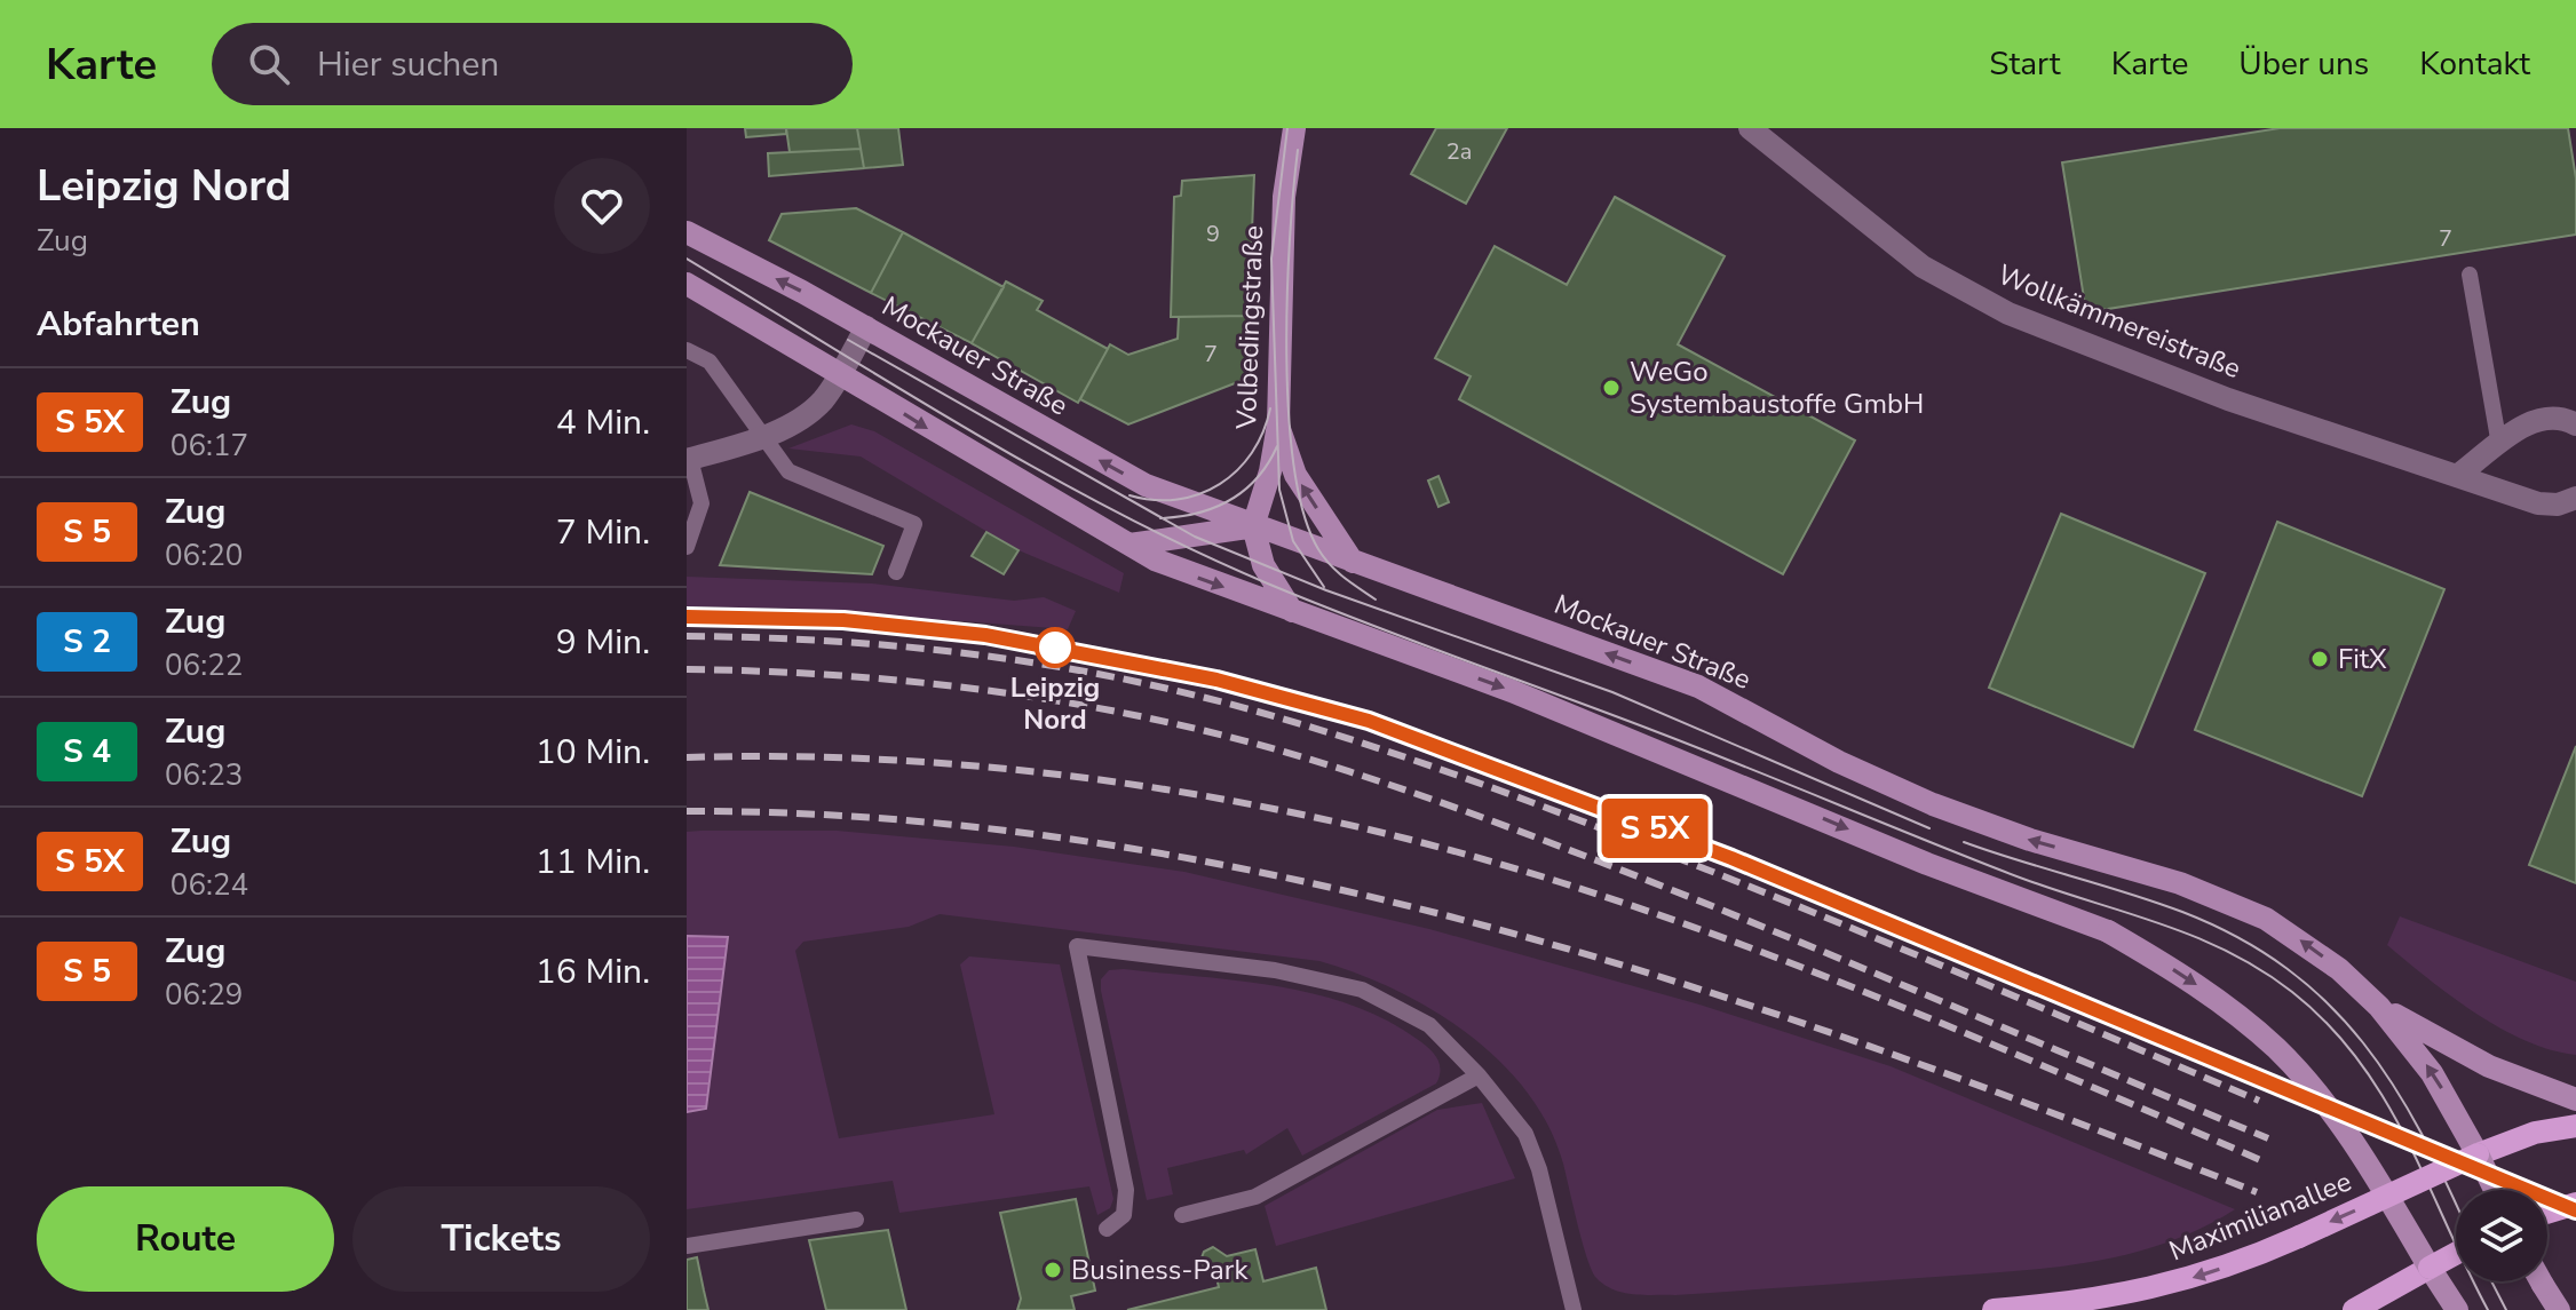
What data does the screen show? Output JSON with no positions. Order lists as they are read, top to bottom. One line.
{"streets":{"main road":["Volbedingstraße","Mockauer Straße","Maximilianallee"],"street":["Wollkämmereistraße"]},"crossings":[["Volbedingstraße","Mockauer Straße"],["Mockauer Straße","Maximilianallee"]],"one_way":["Maximilianallee"],"places":["WeGo Systembaustoffe GmbH","Leipzig Nord","FitX","Business-Park"],"house_numbers":["2a","9","7","7"],"page":{"header":"Karte","search":"Hier suchen","nav":["Start","Karte","Über uns","Kontakt"],"heading":[["Leipzig Nord","Zug"],"Abfahrten"],"on_map":"S 5X","list":[{"mark":"S 5X","name":"Zug","note":"06:17","value":"4 Min."},{"mark":"S 5","name":"Zug","note":"06:20","value":"7 Min."},{"mark":"S 2","name":"Zug","note":"06:22","value":"9 Min."},{"mark":"S 4","name":"Zug","note":"06:23","value":"10 Min."},{"mark":"S 5X","name":"Zug","note":"06:24","value":"11 Min."},{"mark":"S 5","name":"Zug","note":"06:29","value":"16 Min."}],"buttons":["Route","Tickets"]}}
